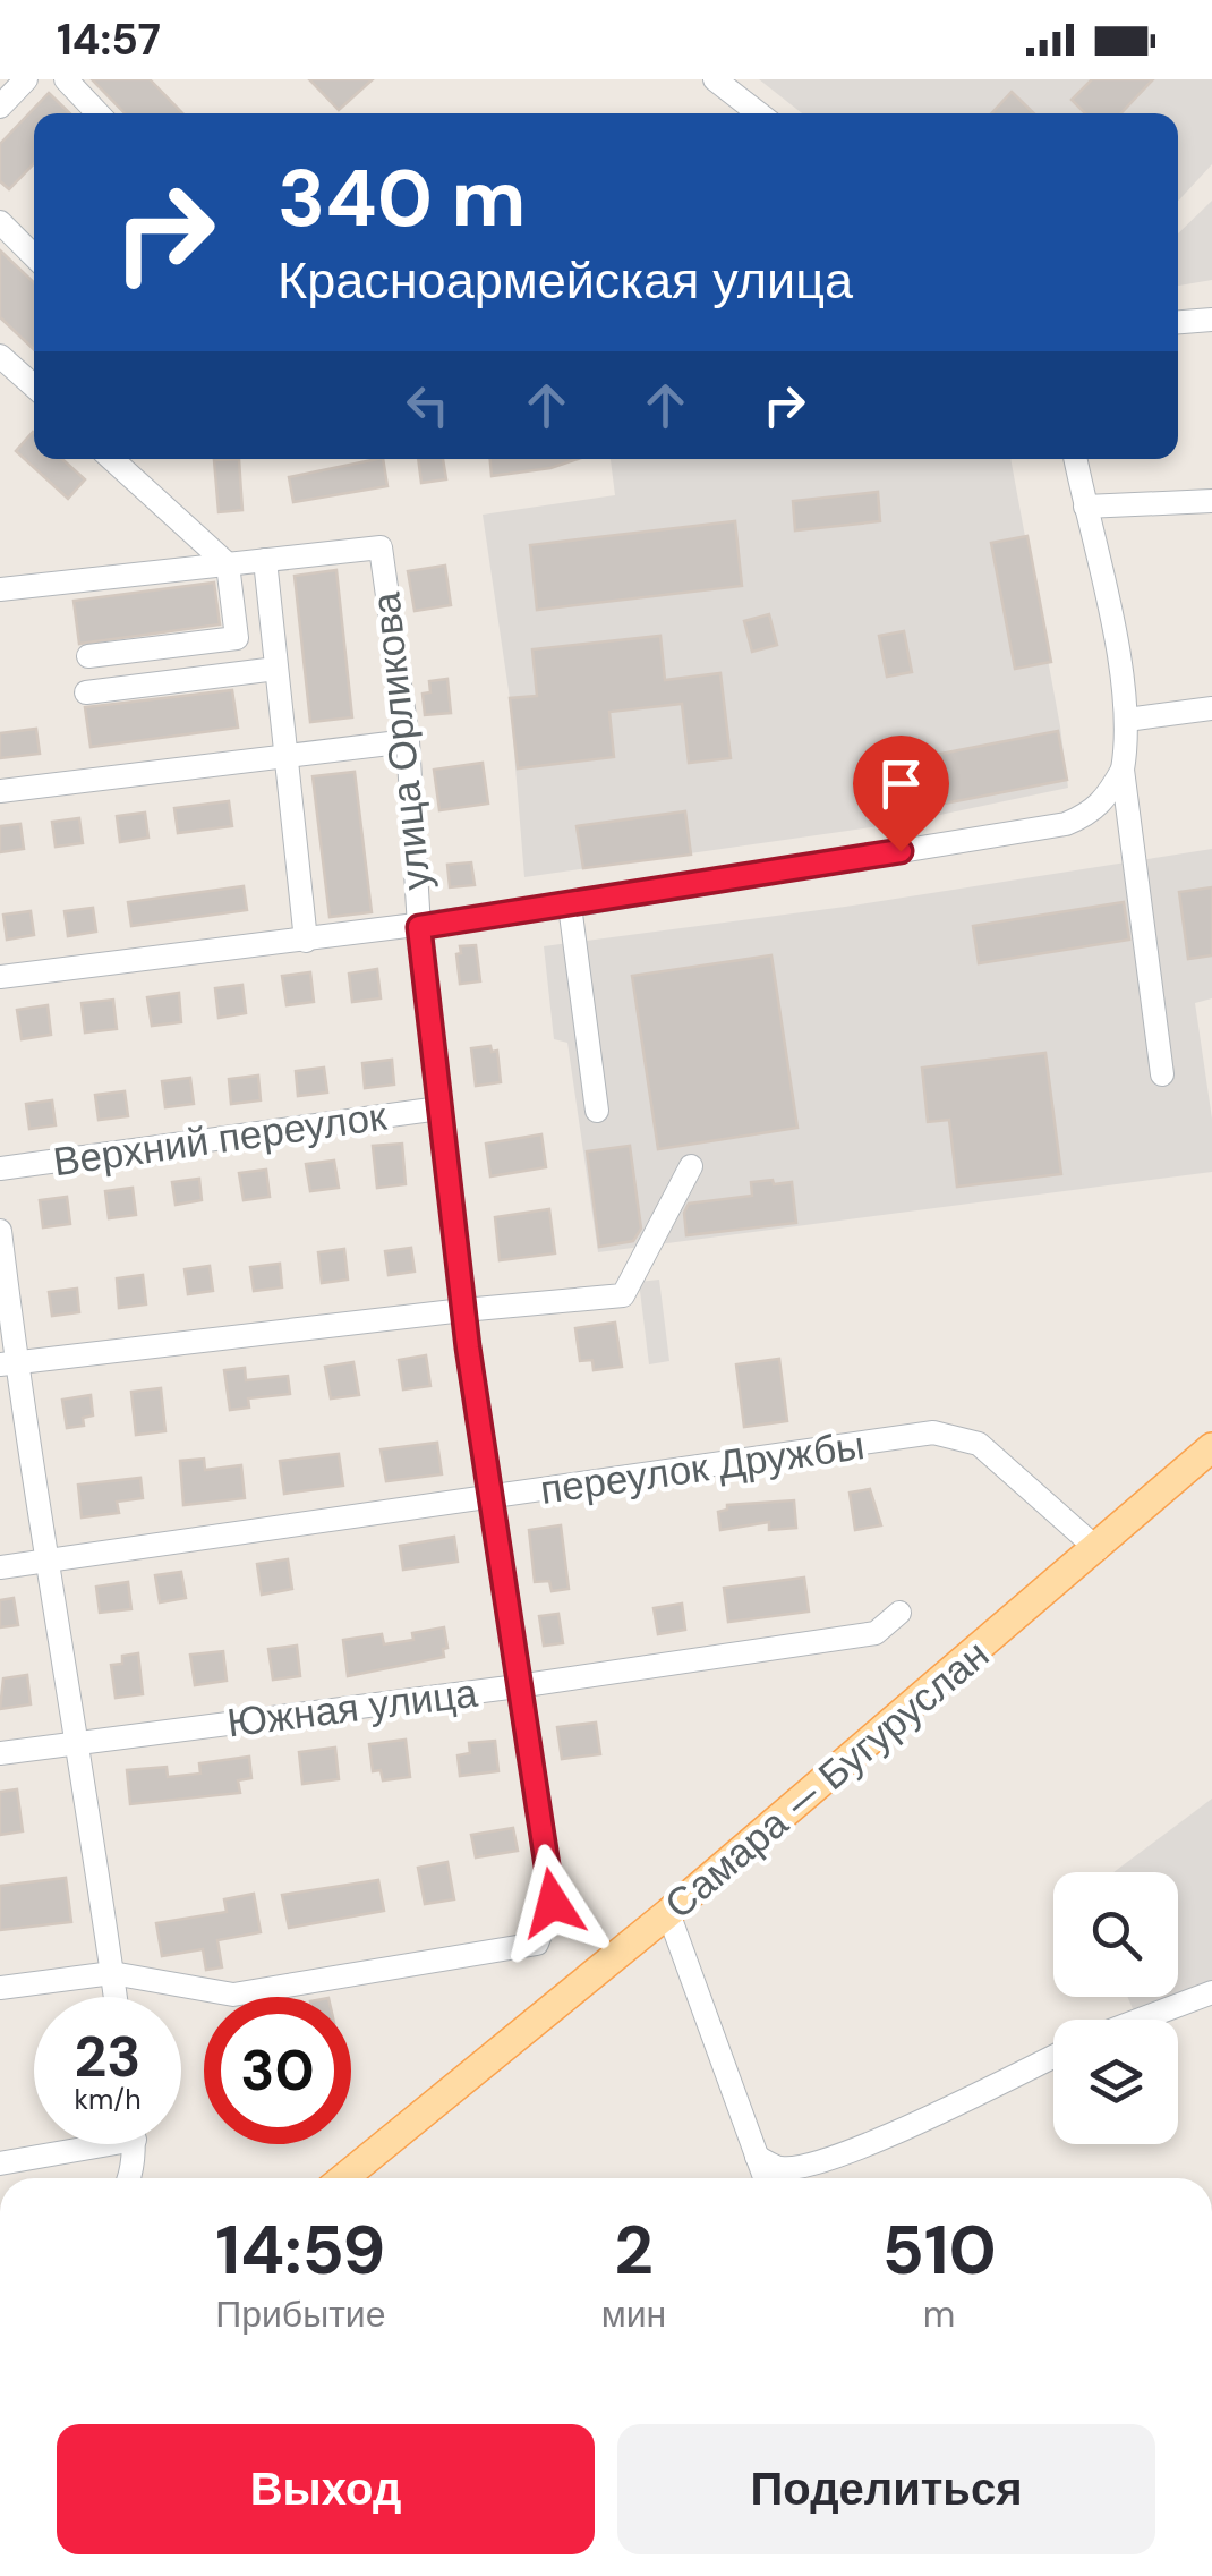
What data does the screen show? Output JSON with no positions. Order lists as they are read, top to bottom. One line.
{"streets":{"main road":["Самара — Бугуруслан"],"street":["улица Орликова","Верхний переулок","переулок Дружбы","Южная улица"]},"crossings":[["улица Орликова","Верхний переулок"],["улица Орликова","переулок Дружбы"],["улица Орликова","Южная улица"],["переулок Дружбы","Самара — Бугуруслан"]],"page":{"status":"14:57","turn":["340 m","Красноармейская улица"],"speed":"23 km/h","limit":"30","eta":["14:59","Прибытие","2","мин","510","m"],"buttons":["Выход","Поделиться"]}}
